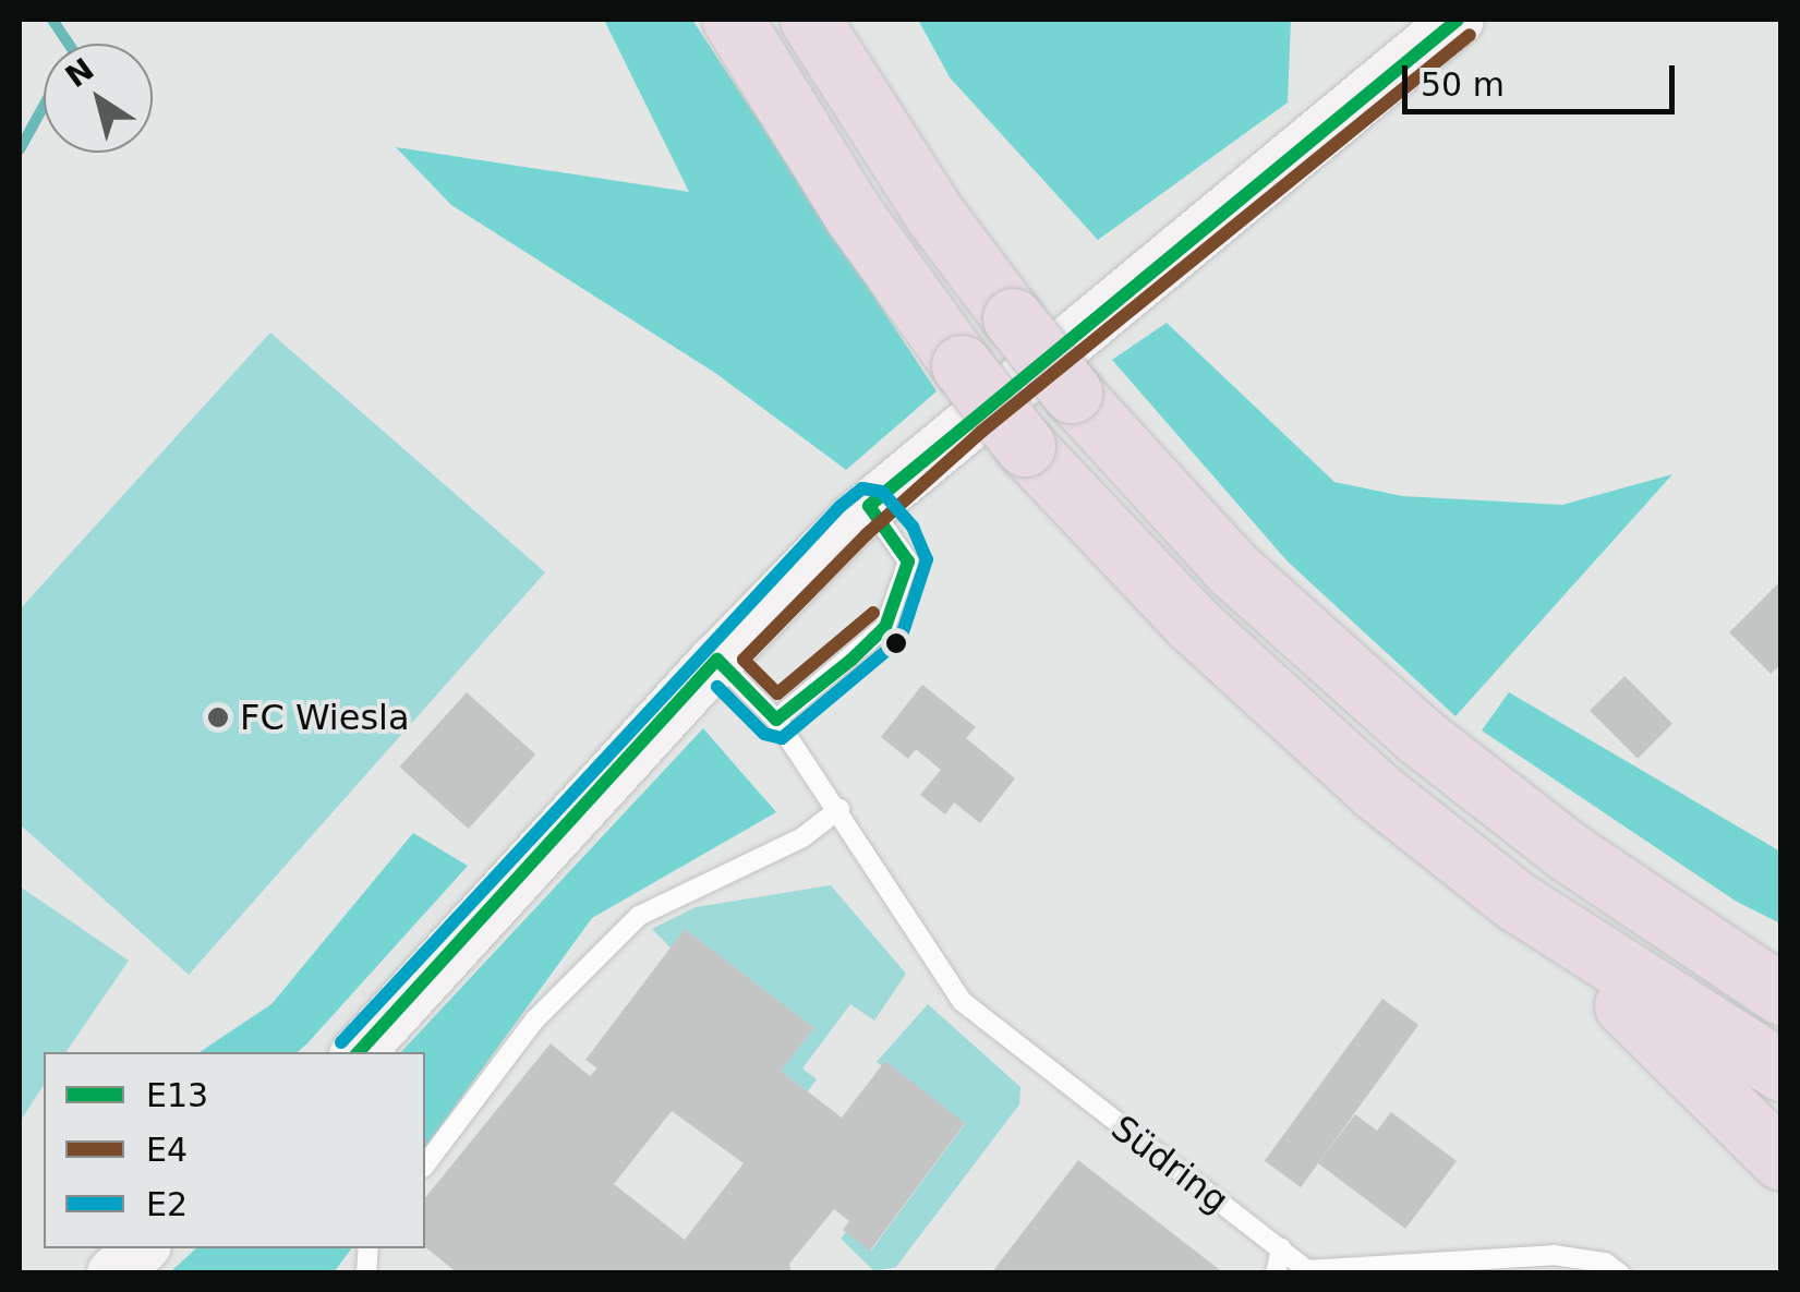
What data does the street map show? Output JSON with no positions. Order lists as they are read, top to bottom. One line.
{"streets":{"lane":["Südring"]},"places":["FC Wiesla"],"lines":["transit line E13","transit line E4","transit line E2"],"legend":["E13","E4","E2"],"scale_bar":"50 m","north":"top left"}
